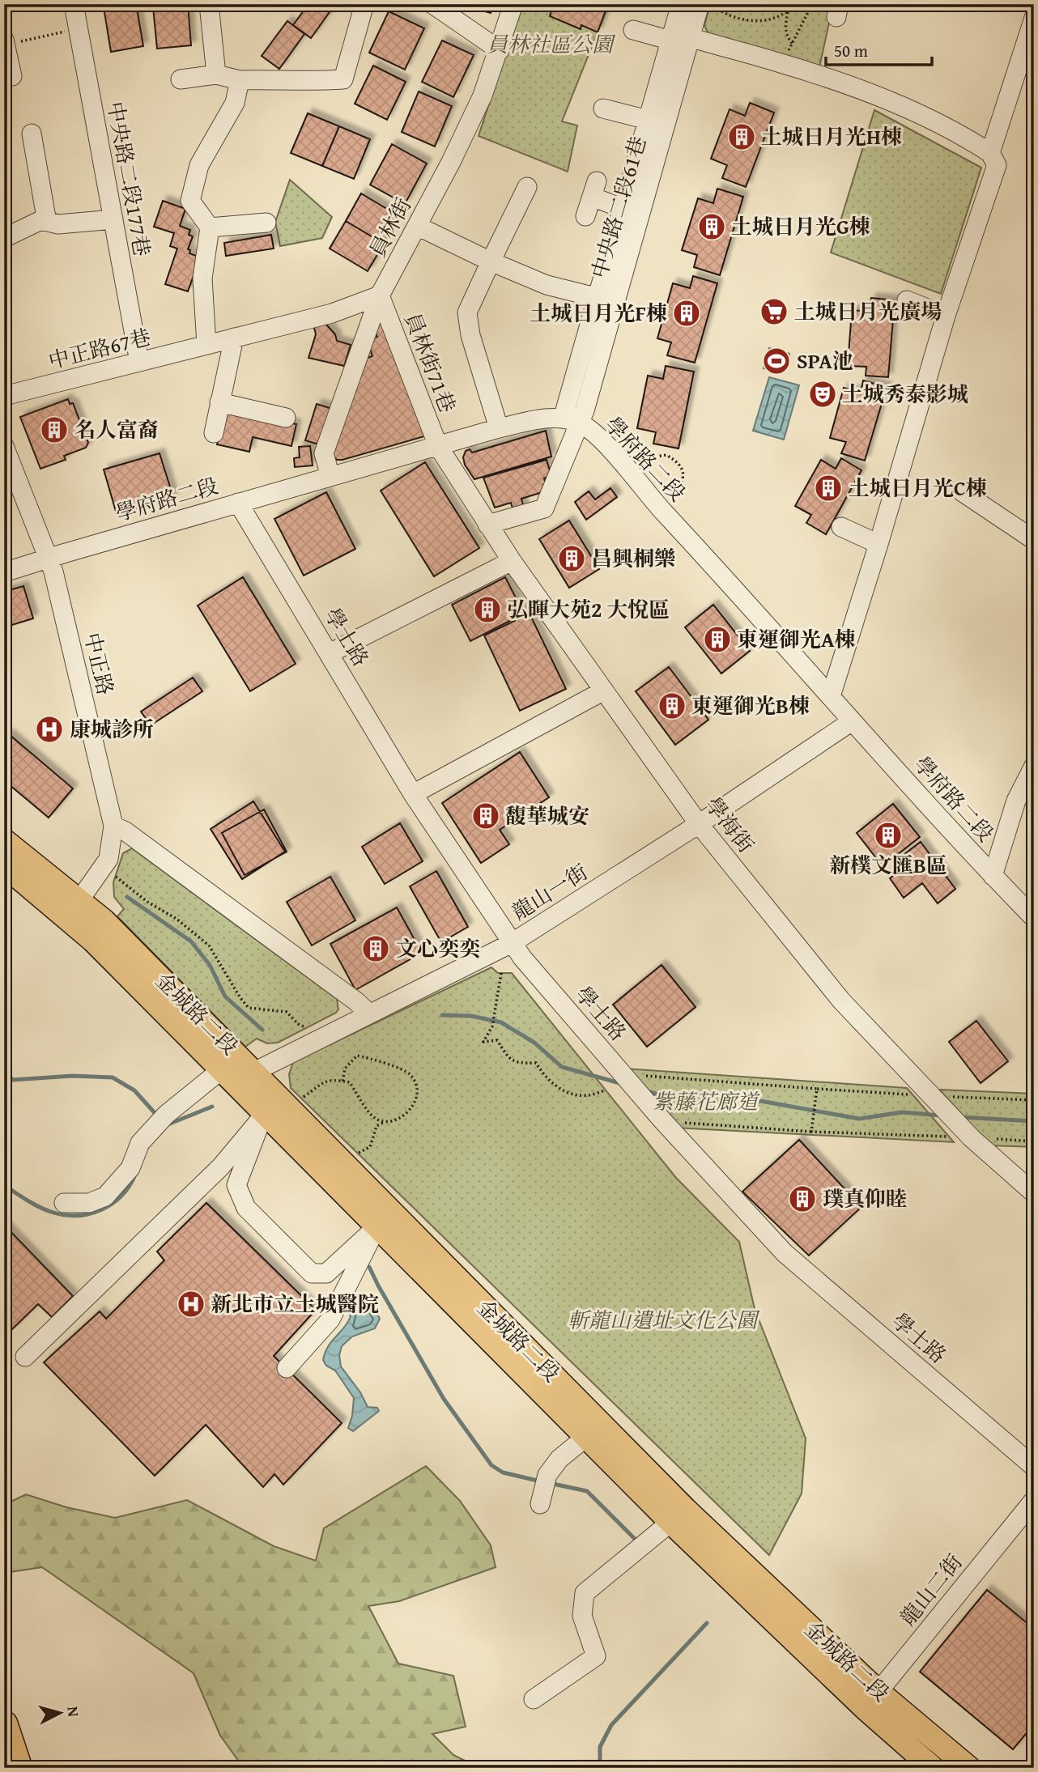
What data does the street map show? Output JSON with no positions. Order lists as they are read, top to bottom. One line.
{"streets":{"main road":["金城路二段"],"street":["中央路二段177巷","中央路二段61巷","員林街","中正路67巷","員林街71巷","學府路二段","學士路","中正路","學海街","龍山一街","龍山二街"]},"crossings":[["中央路二段177巷","中正路67巷"],["中央路二段61巷","學府路二段"],["中央路二段61巷","學海街"],["員林街","中正路67巷"],["員林街","員林街71巷"],["員林街","學府路二段"],["中正路67巷","員林街71巷"],["員林街71巷","學府路二段"],["員林街71巷","學海街"],["學府路二段","學士路"],["學府路二段","中正路"],["學府路二段","學海街"],["學府路二段","龍山一街"],["學士路","龍山一街"],["中正路","金城路二段"],["學海街","龍山一街"],["龍山一街","金城路二段"],["金城路二段","龍山二街"]],"parks":["員林社區公園","紫藤花廊道","斬龍山遺址文化公園"],"places":{"building":["土城日月光H棟","土城日月光G棟","土城日月光F棟","名人富裔","土城日月光C棟","昌興桐樂","弘暉大苑2 大悅區","東運御光A棟","東運御光B棟","馥華城安","新樸文匯B區","文心奕奕","璞真仰睦"],"supermarket":["土城日月光廣場"],"sports":["SPA池"],"theatre":["土城秀泰影城"],"hospital":["康城診所","新北市立土城醫院"]},"scale_bar":"50 m","north":"right"}
